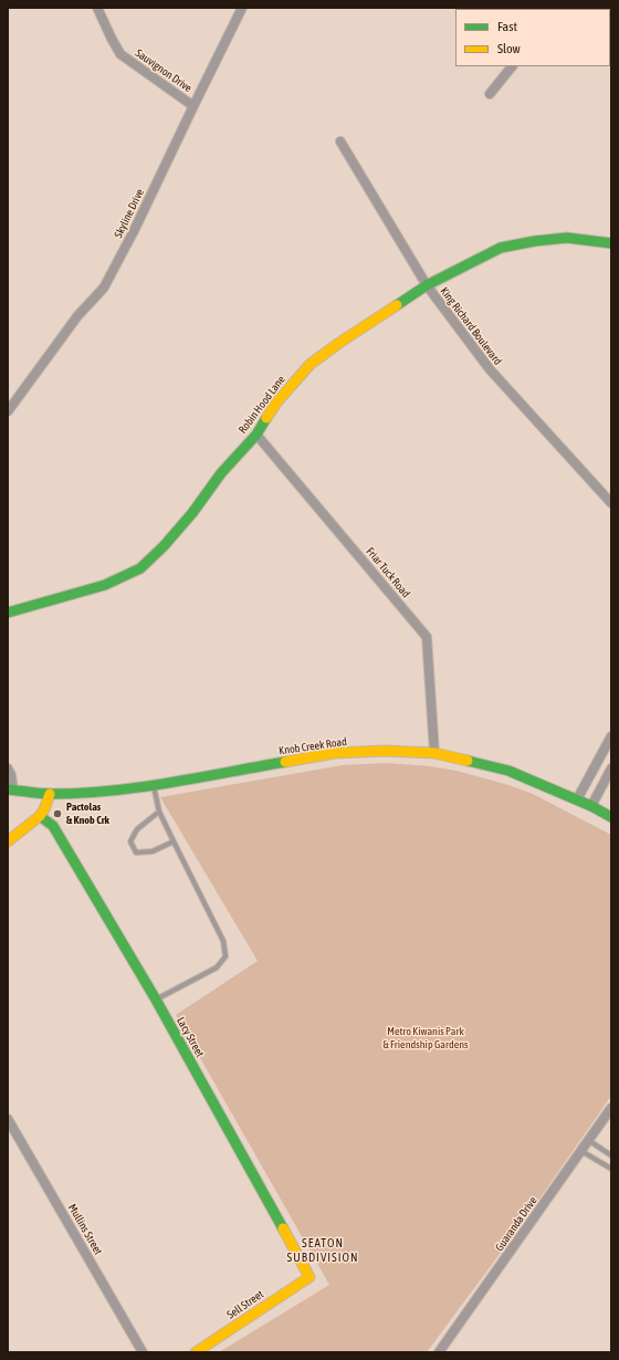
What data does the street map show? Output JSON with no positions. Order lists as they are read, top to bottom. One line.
{"streets":{"street":["Sauvignon Drive","Skyline Drive","King Richard Boulevard","Robin Hood Lane","Friar Tuck Road","Knob Creek Road","Lacy Street","Guaranda Drive","Mullins Street","Sell Street"]},"crossings":[["Sauvignon Drive","Skyline Drive"],["King Richard Boulevard","Robin Hood Lane"],["Robin Hood Lane","Friar Tuck Road"],["Friar Tuck Road","Knob Creek Road"],["Lacy Street","Sell Street"]],"districts":["SEATON SUBDIVISION"],"parks":["Metro Kiwanis Park & Friendship Gardens"],"places":["Pactolas & Knob Crk"],"legend":["Fast","Slow"]}
